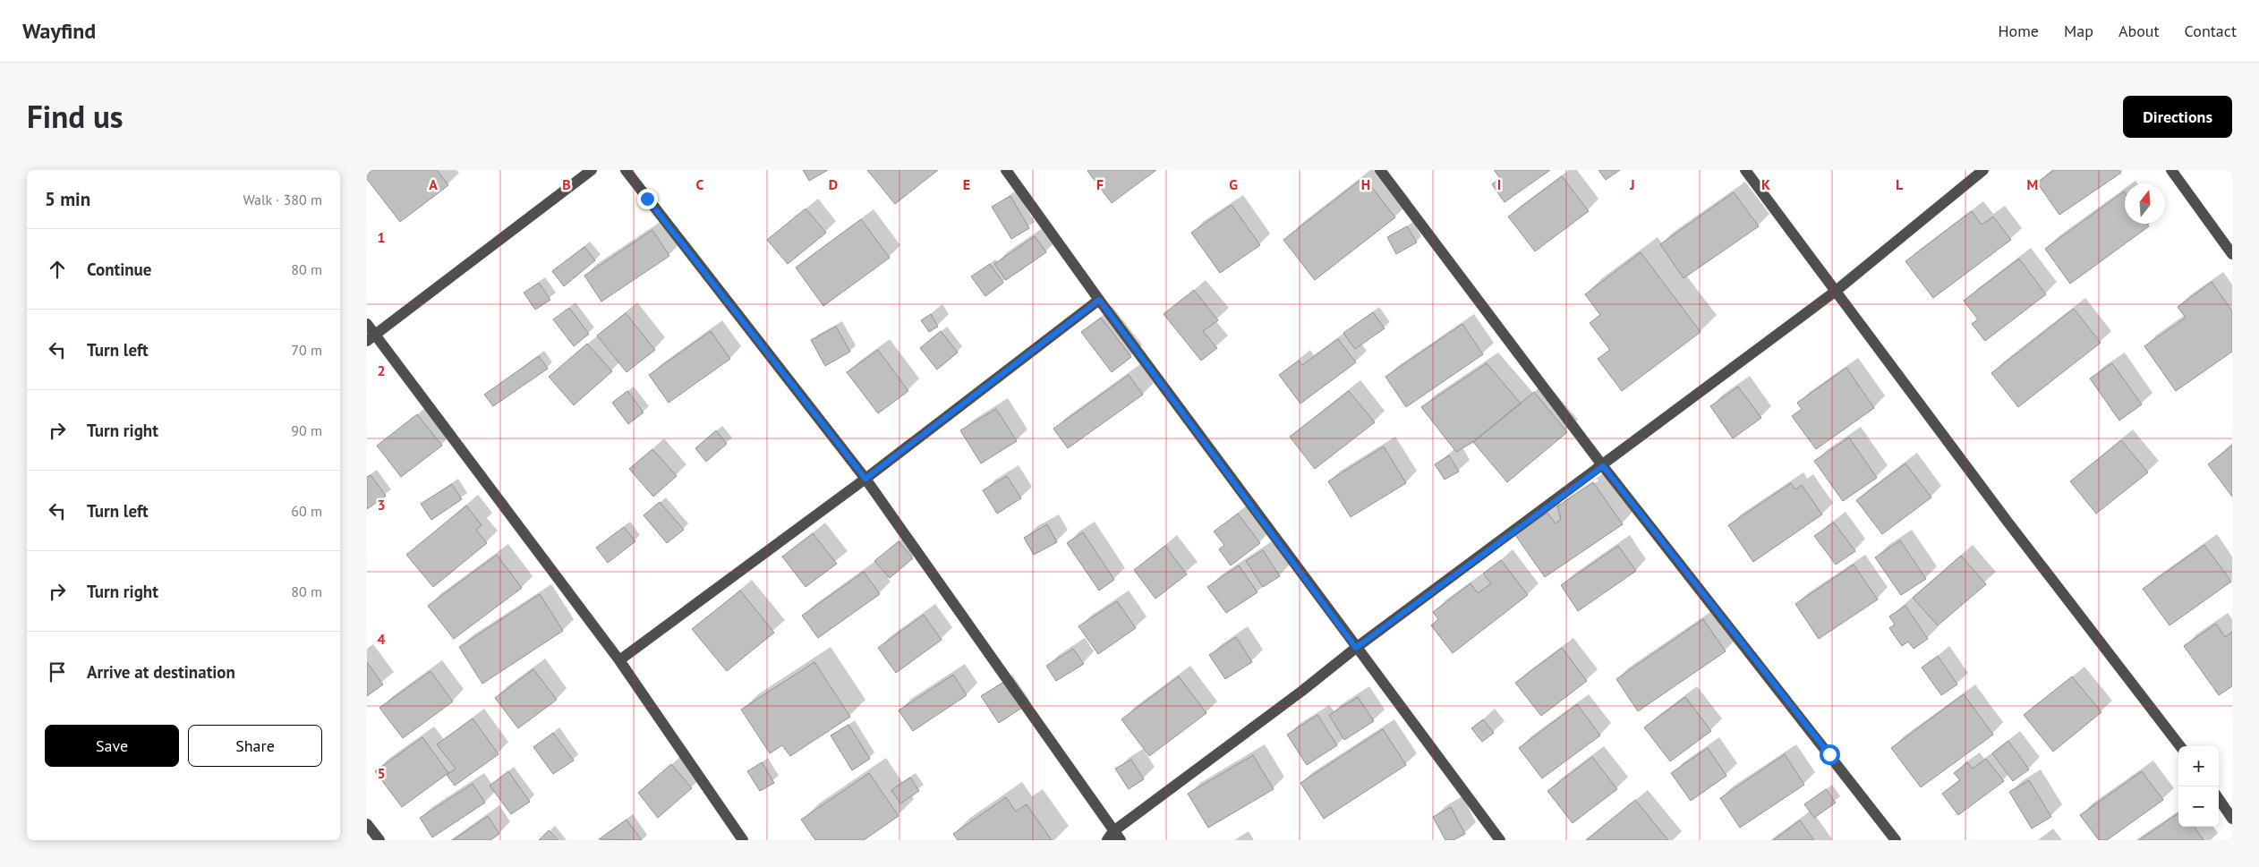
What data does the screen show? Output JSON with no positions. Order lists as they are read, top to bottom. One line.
{"north":"top","page":{"header":"Wayfind","nav":["Home","Map","About","Contact"],"title":"Find us","buttons":["Directions",["Save","Share"]],"heading":["5 min","Walk · 380 m"],"list":[["Continue","80 m"],["Turn left","70 m"],["Turn right","90 m"],["Turn left","60 m"],["Turn right","80 m"],"Arrive at destination"],"map_buttons":["+","−"]},"grid":{"columns":["A","B","C","D","E","F","G","H","I","J","K","L","M"],"rows":["1","2","3","4","5"]}}
